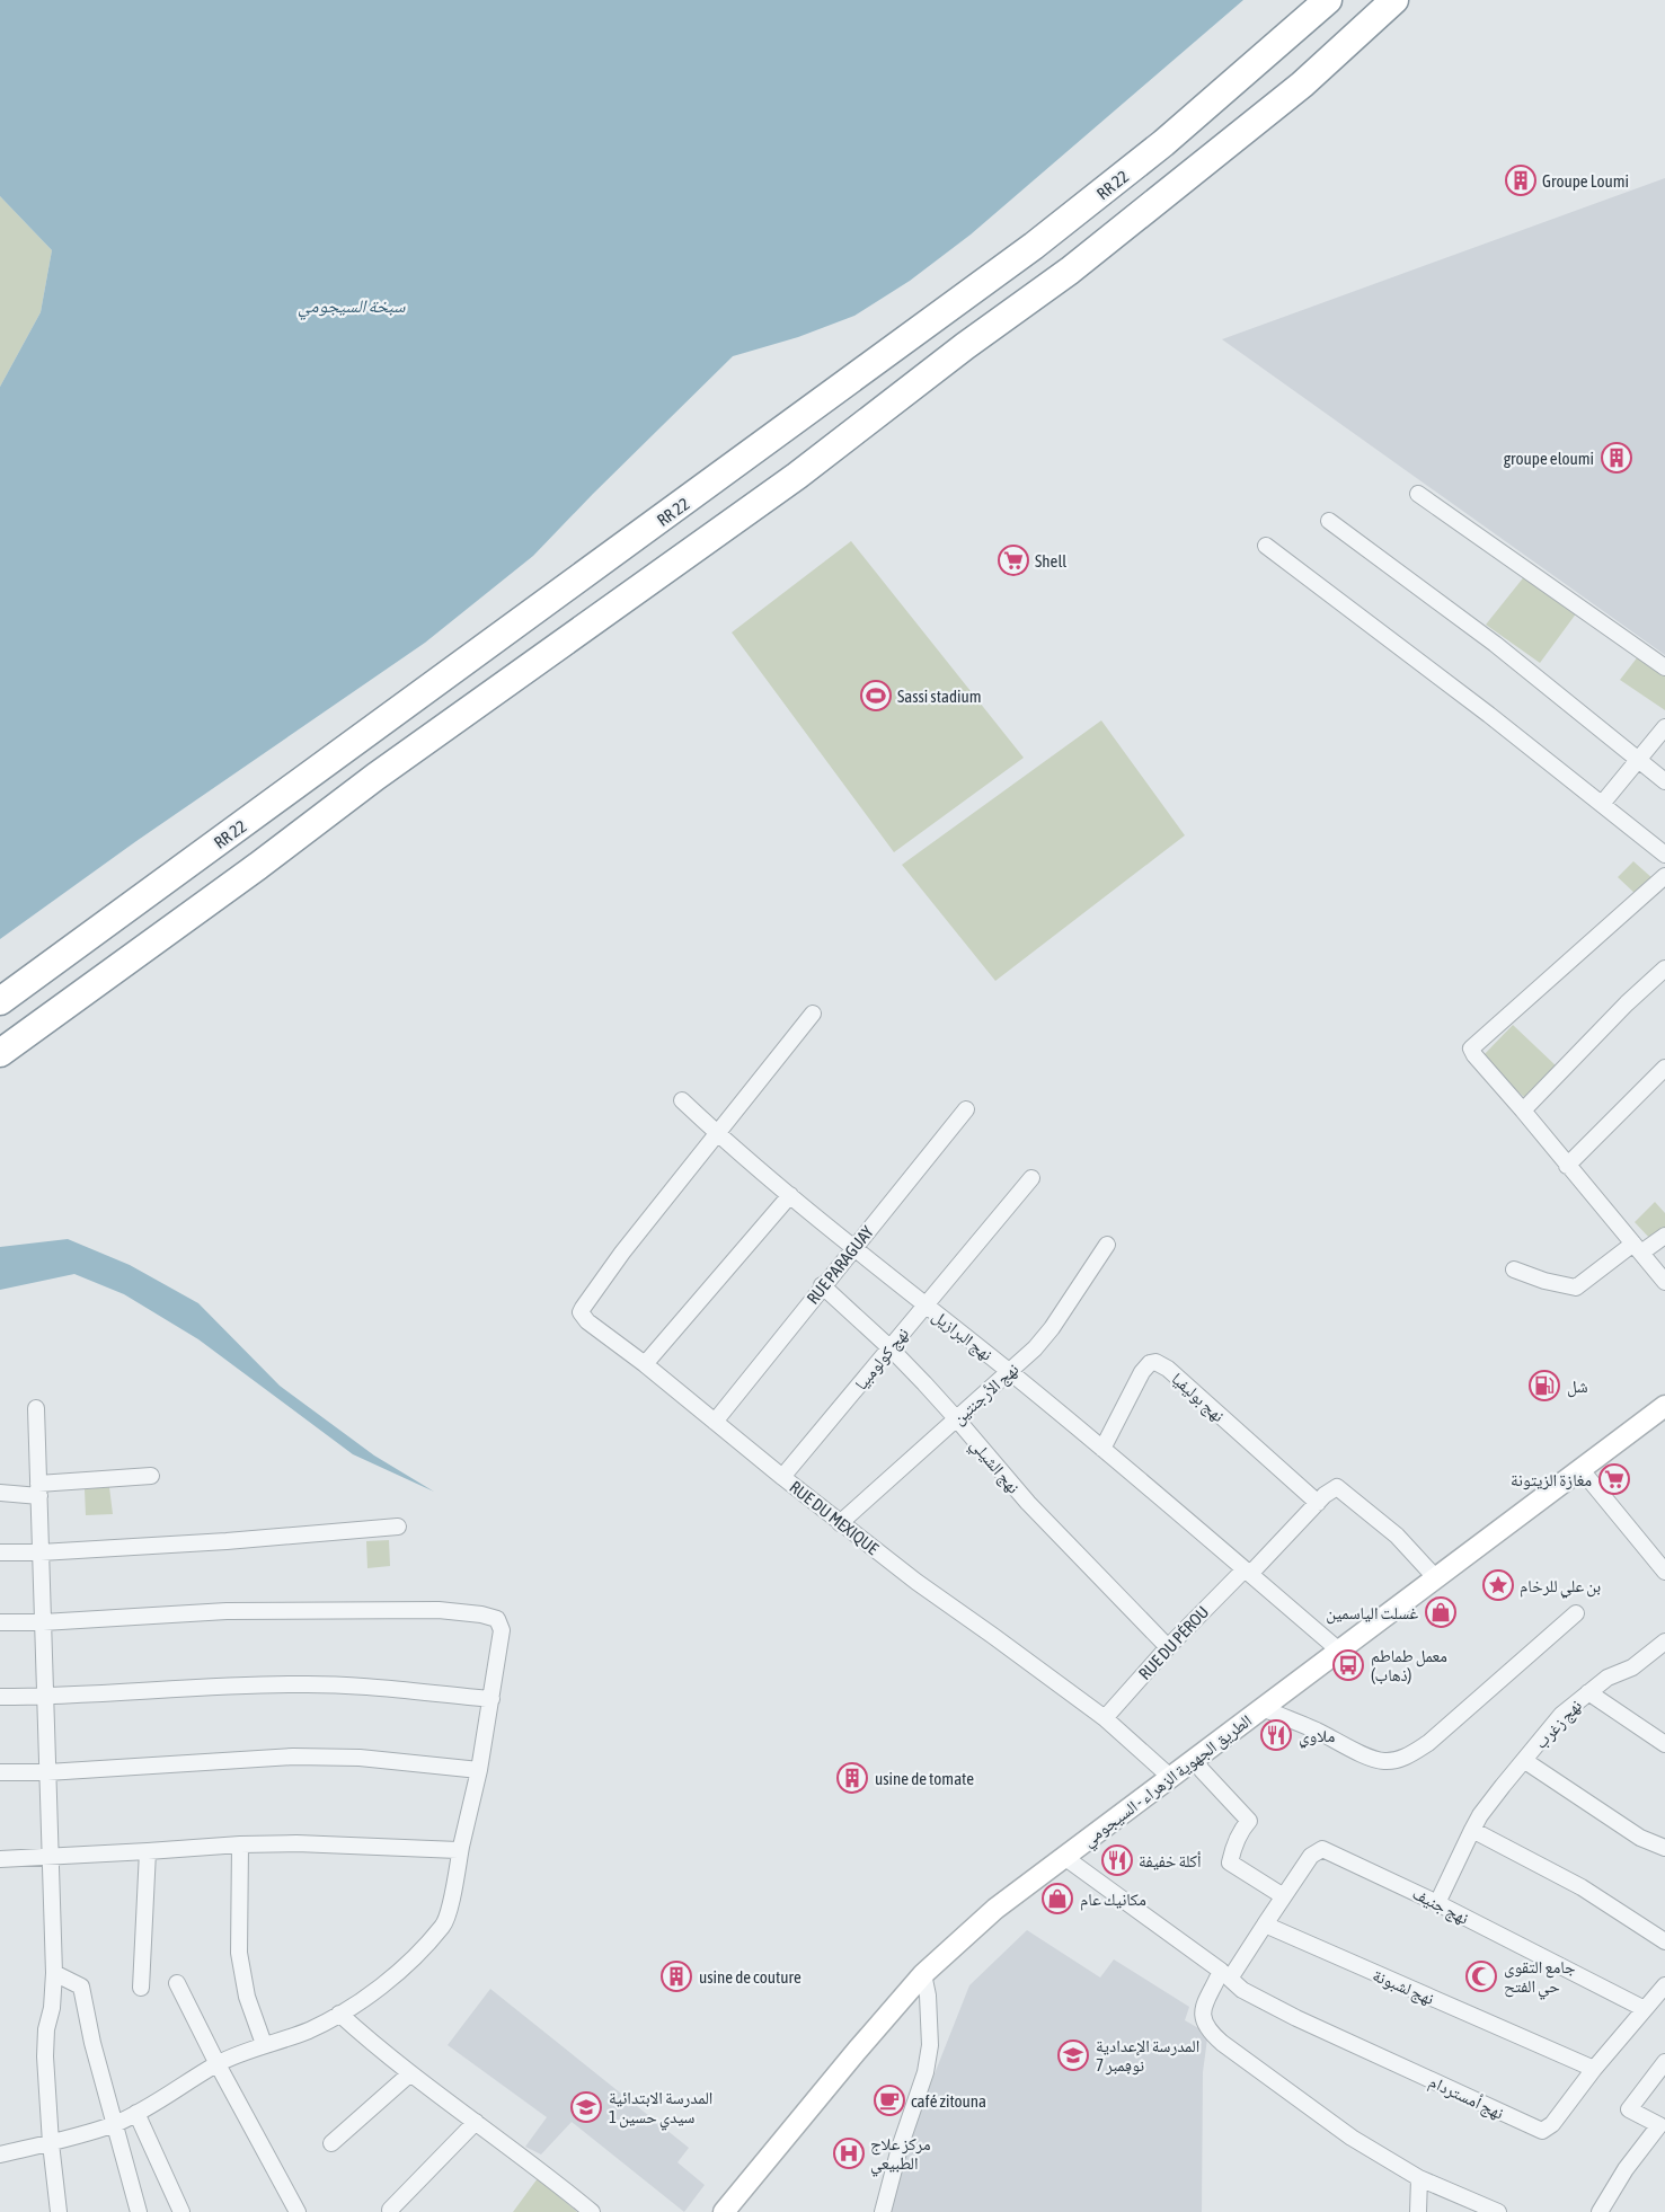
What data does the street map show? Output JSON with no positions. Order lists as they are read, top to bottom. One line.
{"streets":{"highway":["RR 22"],"main road":["الطريق الجهوية الزهراء - السيجومي"],"street":["RUE PARAGUAY","نهج البرازيل","نهج كولومبيا","نهج الأرجنتين","نهج بوليفيا","نهج الشيلي","RUE DU MEXIQUE","RUE DU PÉROU","نهج زغرب","نهج جنيف","نهج لشبونة","نهج أمستردام"]},"crossings":[["RUE PARAGUAY","نهج البرازيل"],["RUE PARAGUAY","نهج الشيلي"],["RUE PARAGUAY","RUE DU MEXIQUE"],["نهج البرازيل","نهج كولومبيا"],["نهج البرازيل","نهج الأرجنتين"],["نهج البرازيل","نهج بوليفيا"],["نهج البرازيل","RUE DU MEXIQUE"],["نهج البرازيل","RUE DU PÉROU"],["نهج البرازيل","الطريق الجهوية الزهراء - السيجومي"],["نهج كولومبيا","نهج الشيلي"],["نهج كولومبيا","RUE DU MEXIQUE"],["نهج الأرجنتين","نهج الشيلي"],["نهج الأرجنتين","RUE DU MEXIQUE"],["نهج بوليفيا","RUE DU PÉROU"],["نهج الشيلي","RUE DU PÉROU"],["RUE DU MEXIQUE","RUE DU PÉROU"],["RUE DU MEXIQUE","الطريق الجهوية الزهراء - السيجومي"],["نهج زغرب","نهج جنيف"],["نهج جنيف","نهج لشبونة"],["نهج جنيف","نهج أمستردام"],["نهج لشبونة","نهج أمستردام"]],"water":["سبخة السيجومي"],"places":{"building":["Groupe Loumi","groupe eloumi","usine de tomate","usine de couture"],"supermarket":["Shell","مغازة الزيتونة"],"sports":["Sassi stadium"],"fuel station":["شل"],"place":["بن علي للرخام"],"shop":["غسلت الياسمين","مكانيك عام"],"bus stop":["معمل طماطم (ذهاب)"],"restaurant":["ملاوي","أكلة خفيفة"],"mosque":["جامع التقوى حي الفتح"],"school or university":["المدرسة الإعدادية 7 نوڢمبر","المدرسة الابتدائية سيدي حسين 1"],"cafe":["café zitouna"],"hospital":["مركز علاج الطبيعي"]}}
